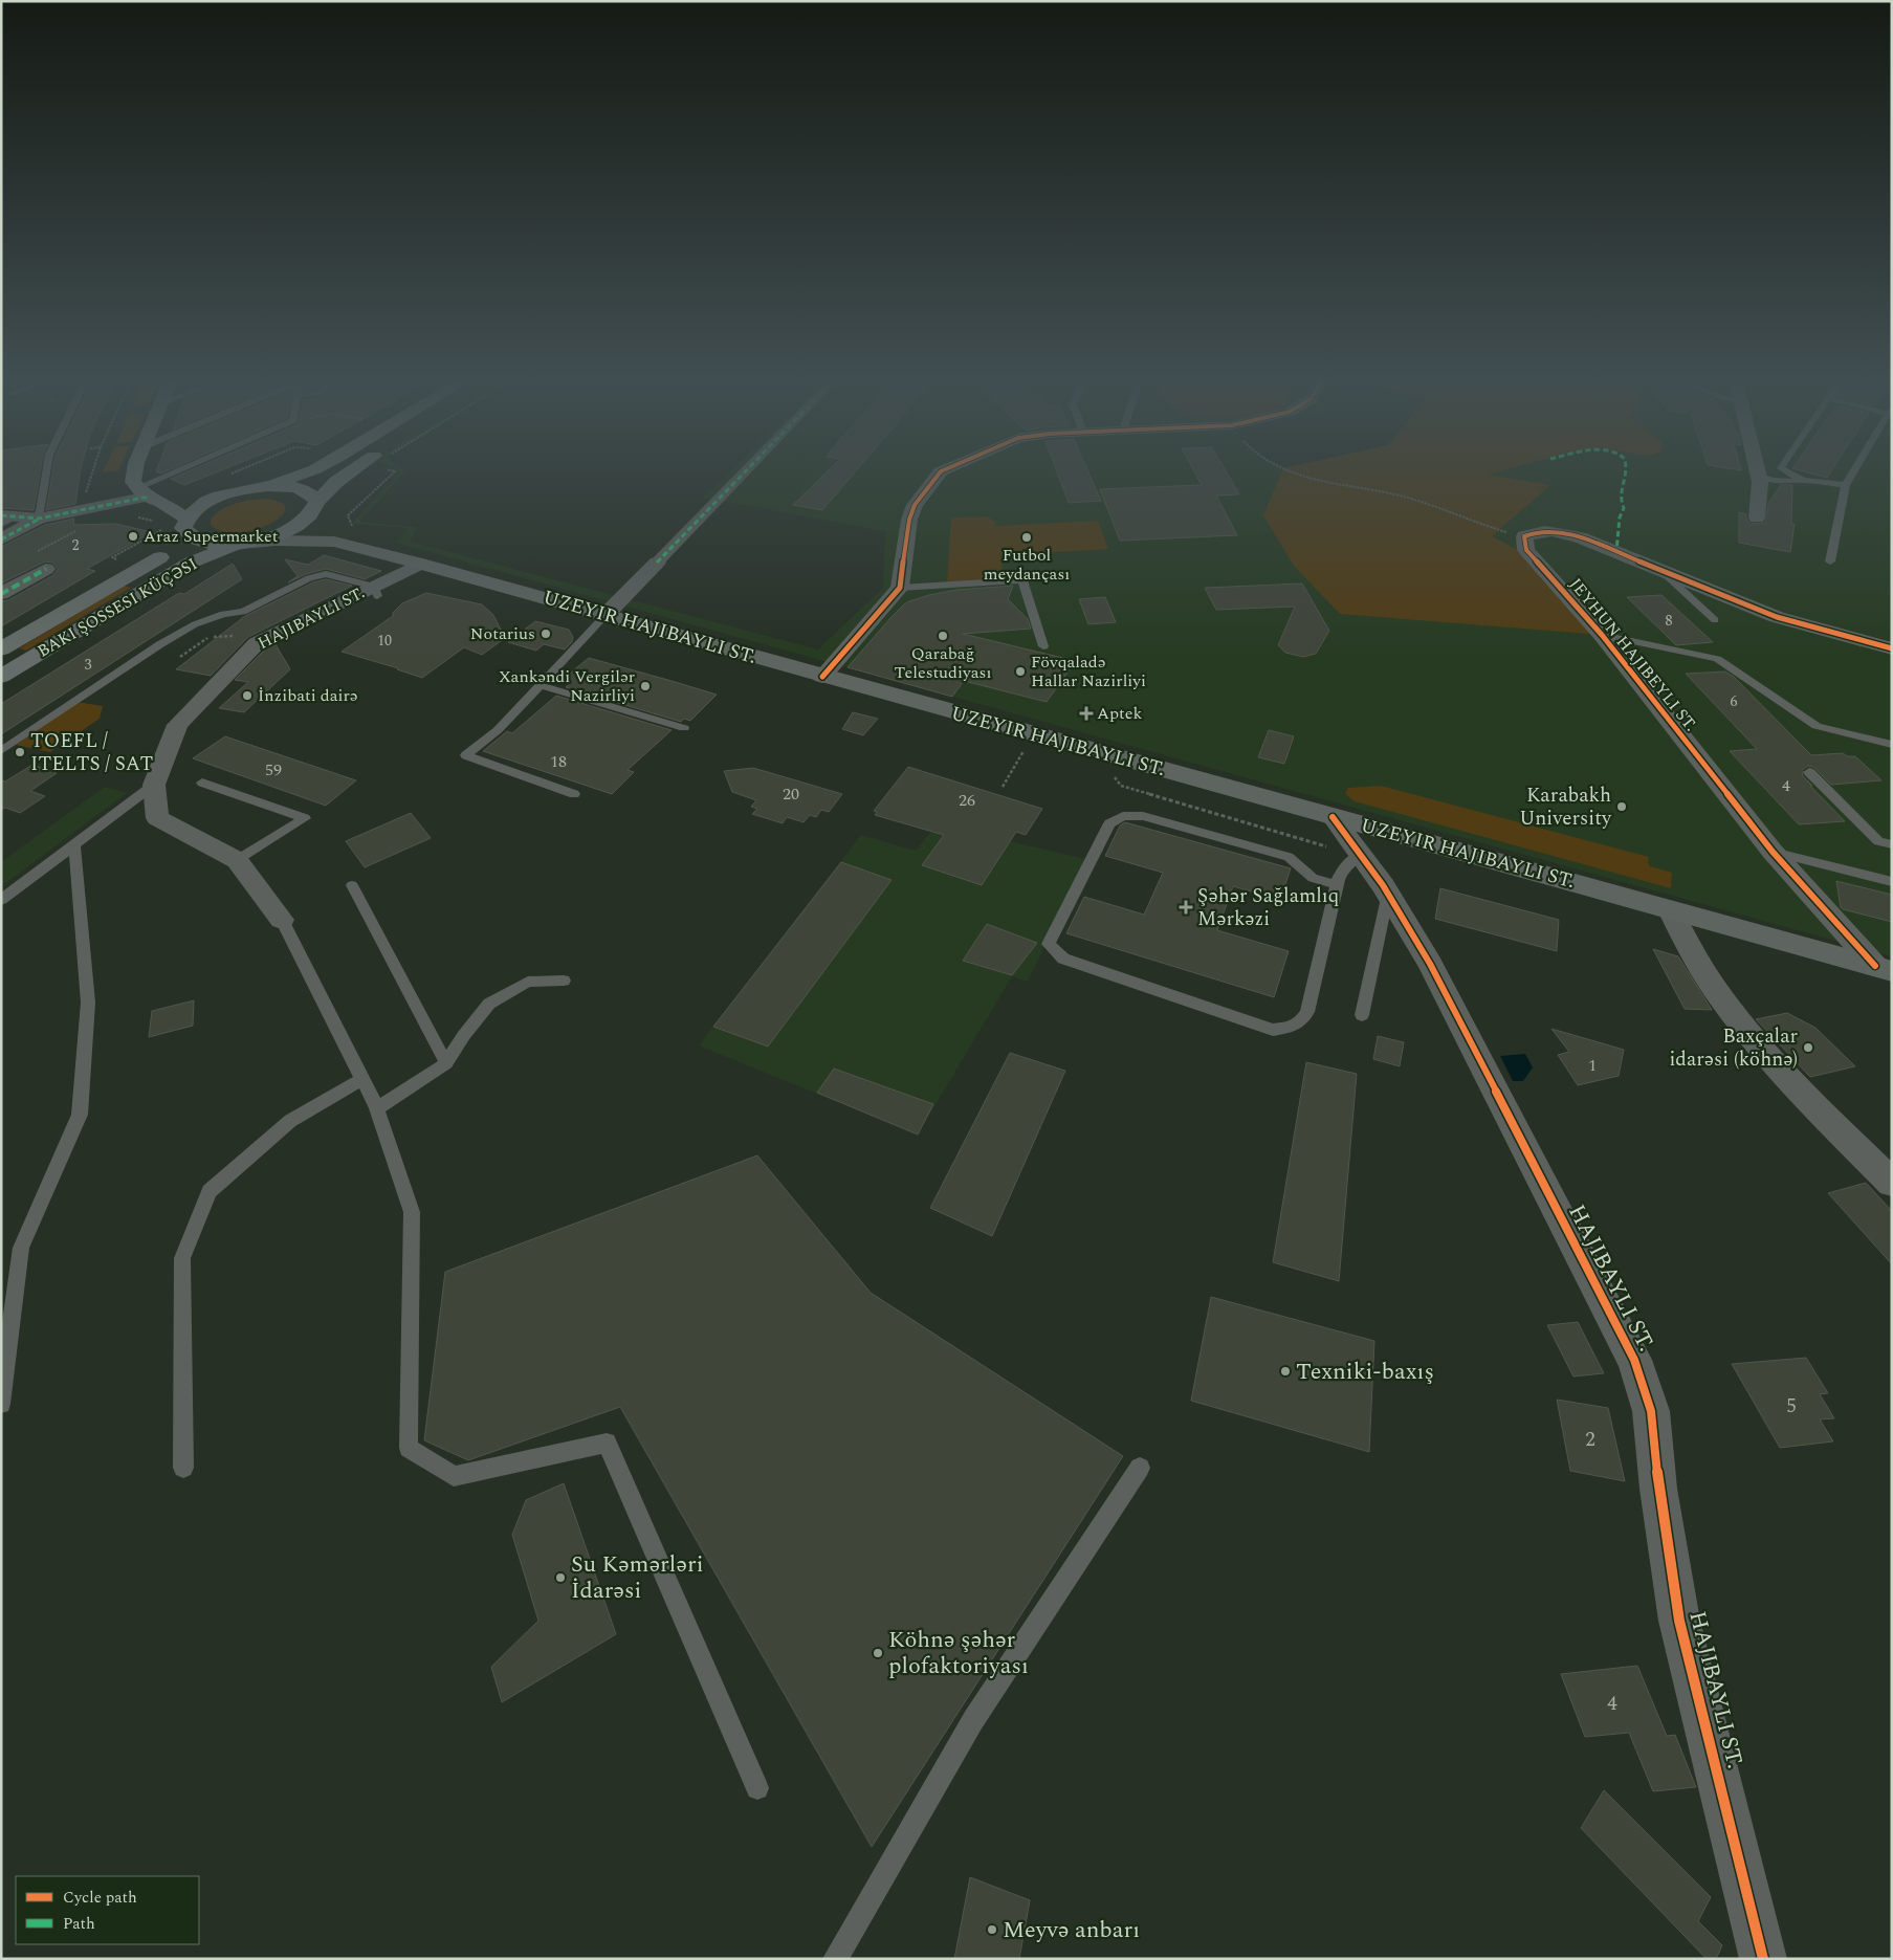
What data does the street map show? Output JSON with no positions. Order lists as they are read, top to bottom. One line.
{"streets":{"main road":["UZEYIR HAJIBAYLI ST."],"street":["HAJIBAYLI ST.","JEYHUN HAJIBEYLI ST."]},"crossings":[["HAJIBAYLI ST.","UZEYIR HAJIBAYLI ST."],["UZEYIR HAJIBAYLI ST.","JEYHUN HAJIBEYLI ST."]],"places":{"other":["Araz Supermarket","Futbol meydançası","Notarius","Qarabağ Telestudiyası","Fövqaladə Hallar Nazirliyi","Xankəndi Vergilər Nazirliyi","İnzibati dairə","TOEFL / ITELTS / SAT","Karabakh University","Baxçalar idarəsi (köhnə)","Texniki-baxış","Su Kəmərləri İdarəsi","Köhnə şəhər plofaktoriyası","Meyvə anbarı"],"health":["Aptek","Şəhər Sağlamlıq Mərkəzi"]},"house_numbers":["2","8","10","3","6","18","59","4","20","26","1","5","2","4"],"legend":["Cycle path","Path"]}
